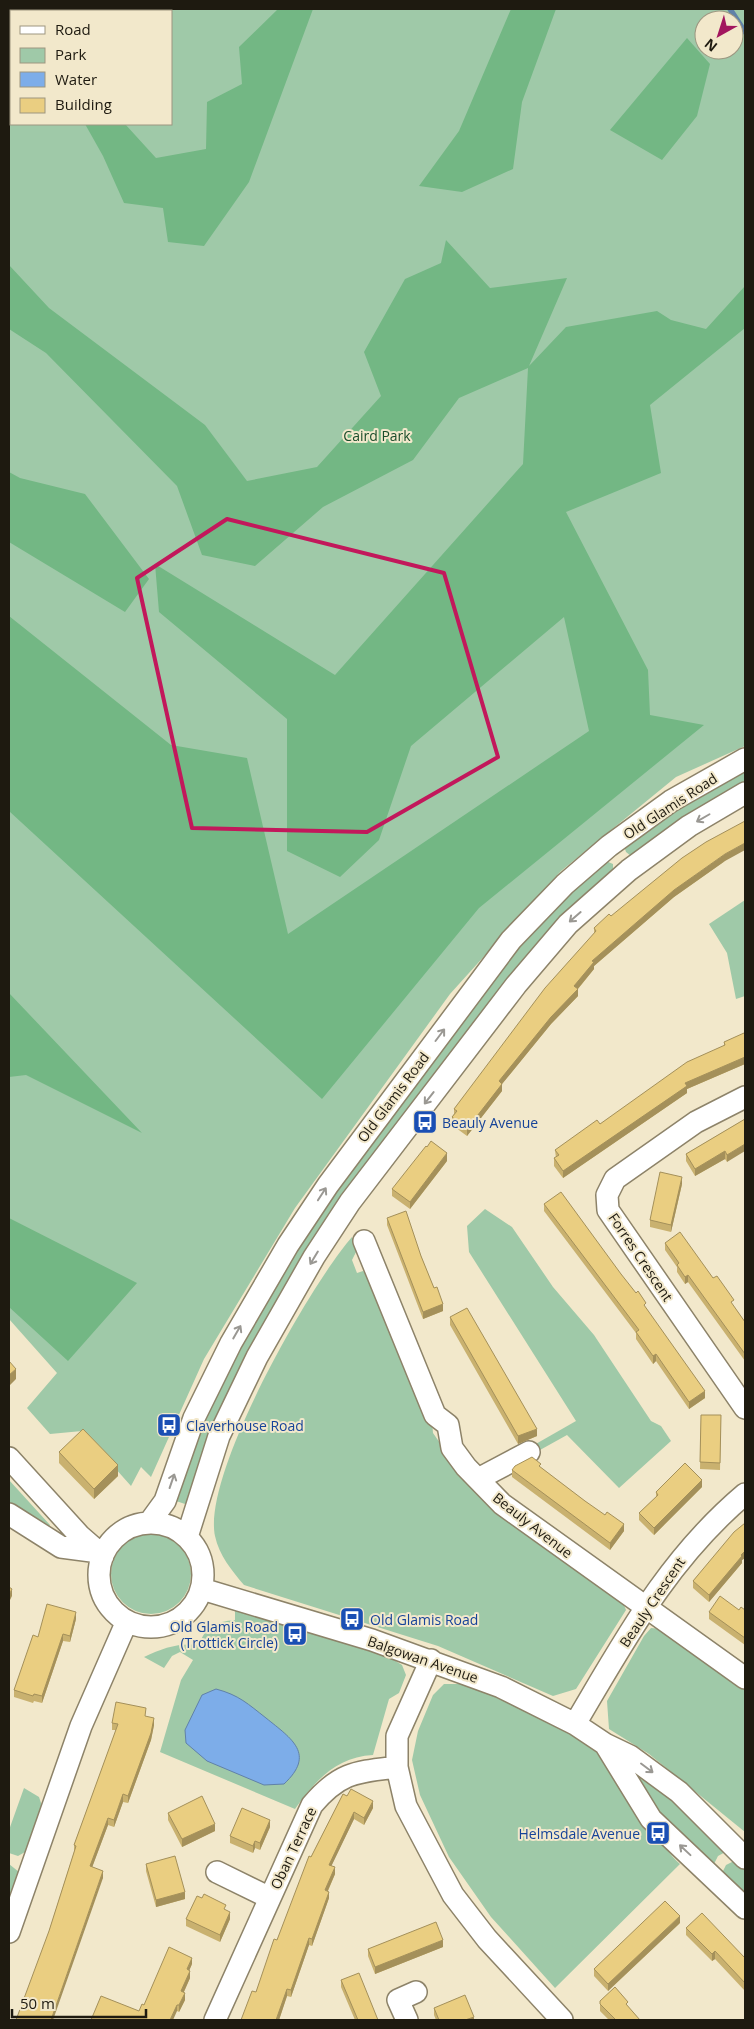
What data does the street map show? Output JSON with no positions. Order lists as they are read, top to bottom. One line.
{"streets":{"street":["Old Glamis Road","Forres Crescent","Beauly Avenue","Beauly Crescent","Balgowan Avenue","Oban Terrace"]},"crossings":[["Old Glamis Road","Balgowan Avenue"],["Beauly Avenue","Beauly Crescent"],["Beauly Crescent","Balgowan Avenue"]],"parks":["Caird Park"],"places":{"bus stop":["Beauly Avenue","Claverhouse Road","Old Glamis Road","Old Glamis Road (Trottick Circle)","Helmsdale Avenue"]},"legend":["Road","Park","Water","Building"],"scale_bar":"50 m","north":"bottom left"}
